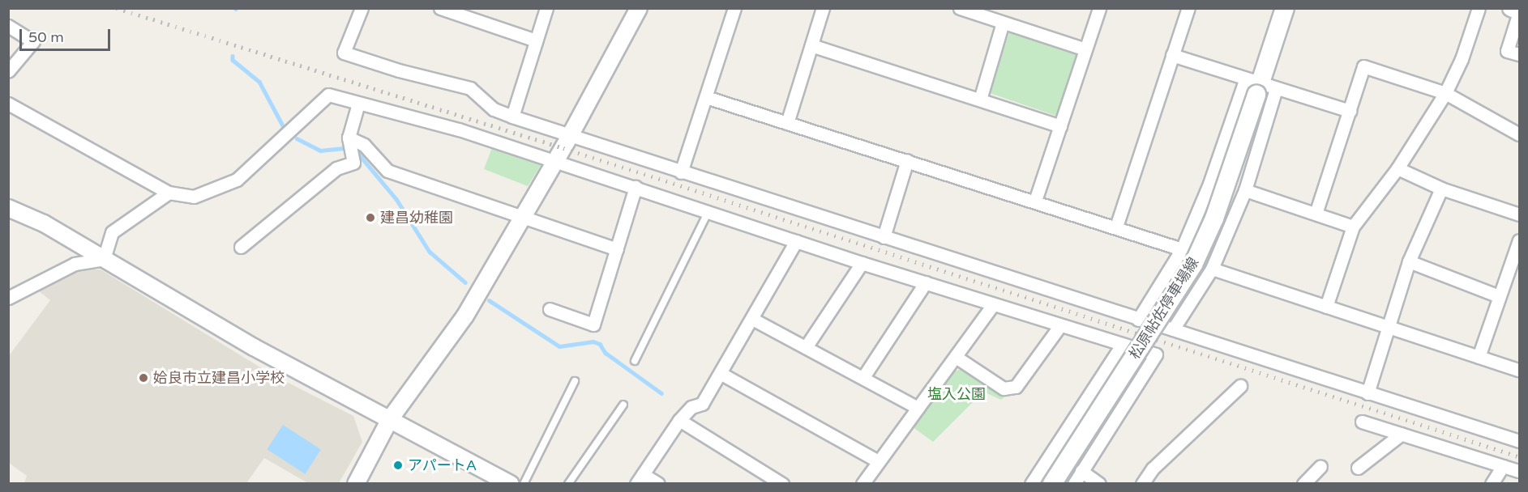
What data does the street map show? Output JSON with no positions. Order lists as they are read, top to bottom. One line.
{"streets":{"main road":["松原帖佐停車場線"]},"parks":["塩入公園"],"places":["建昌幼稚園","姶良市立建昌小学校","アパートA"],"scale_bar":"50 m"}
